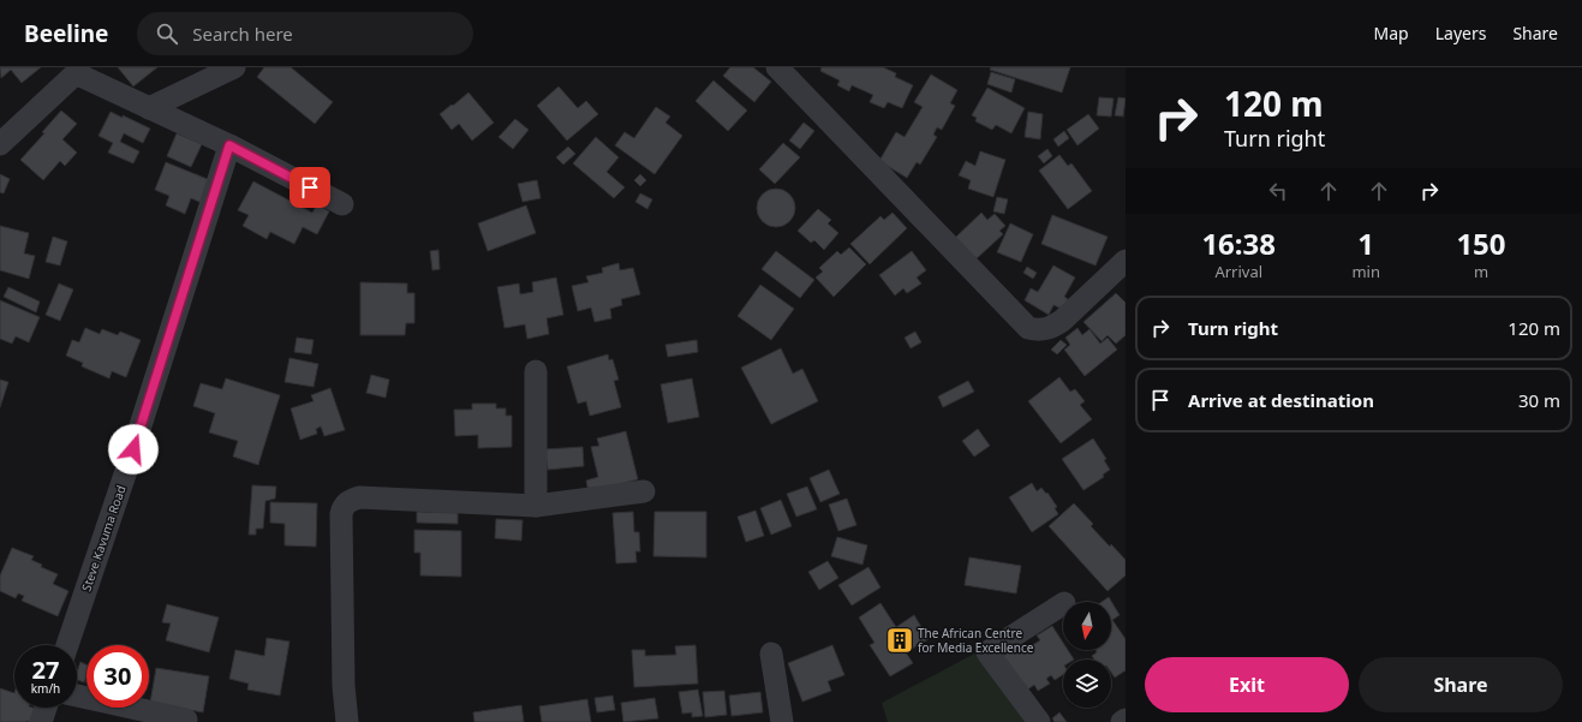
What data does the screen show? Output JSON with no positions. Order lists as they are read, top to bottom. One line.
{"streets":{"street":["Steve Kavuma Road"]},"places":{"building":["The African Centre for Media Excellence"]},"north":"bottom","page":{"header":"Beeline","search":"Search here","nav":["Map","Layers","Share"],"turn":["120 m","Turn right"],"eta":["16:38","Arrival","1","min","150","m"],"list":[{"name":"Turn right","value":"120 m"},{"name":"Arrive at destination","value":"30 m"}],"speed":"27 km/h","limit":"30","buttons":["Exit","Share"]}}
